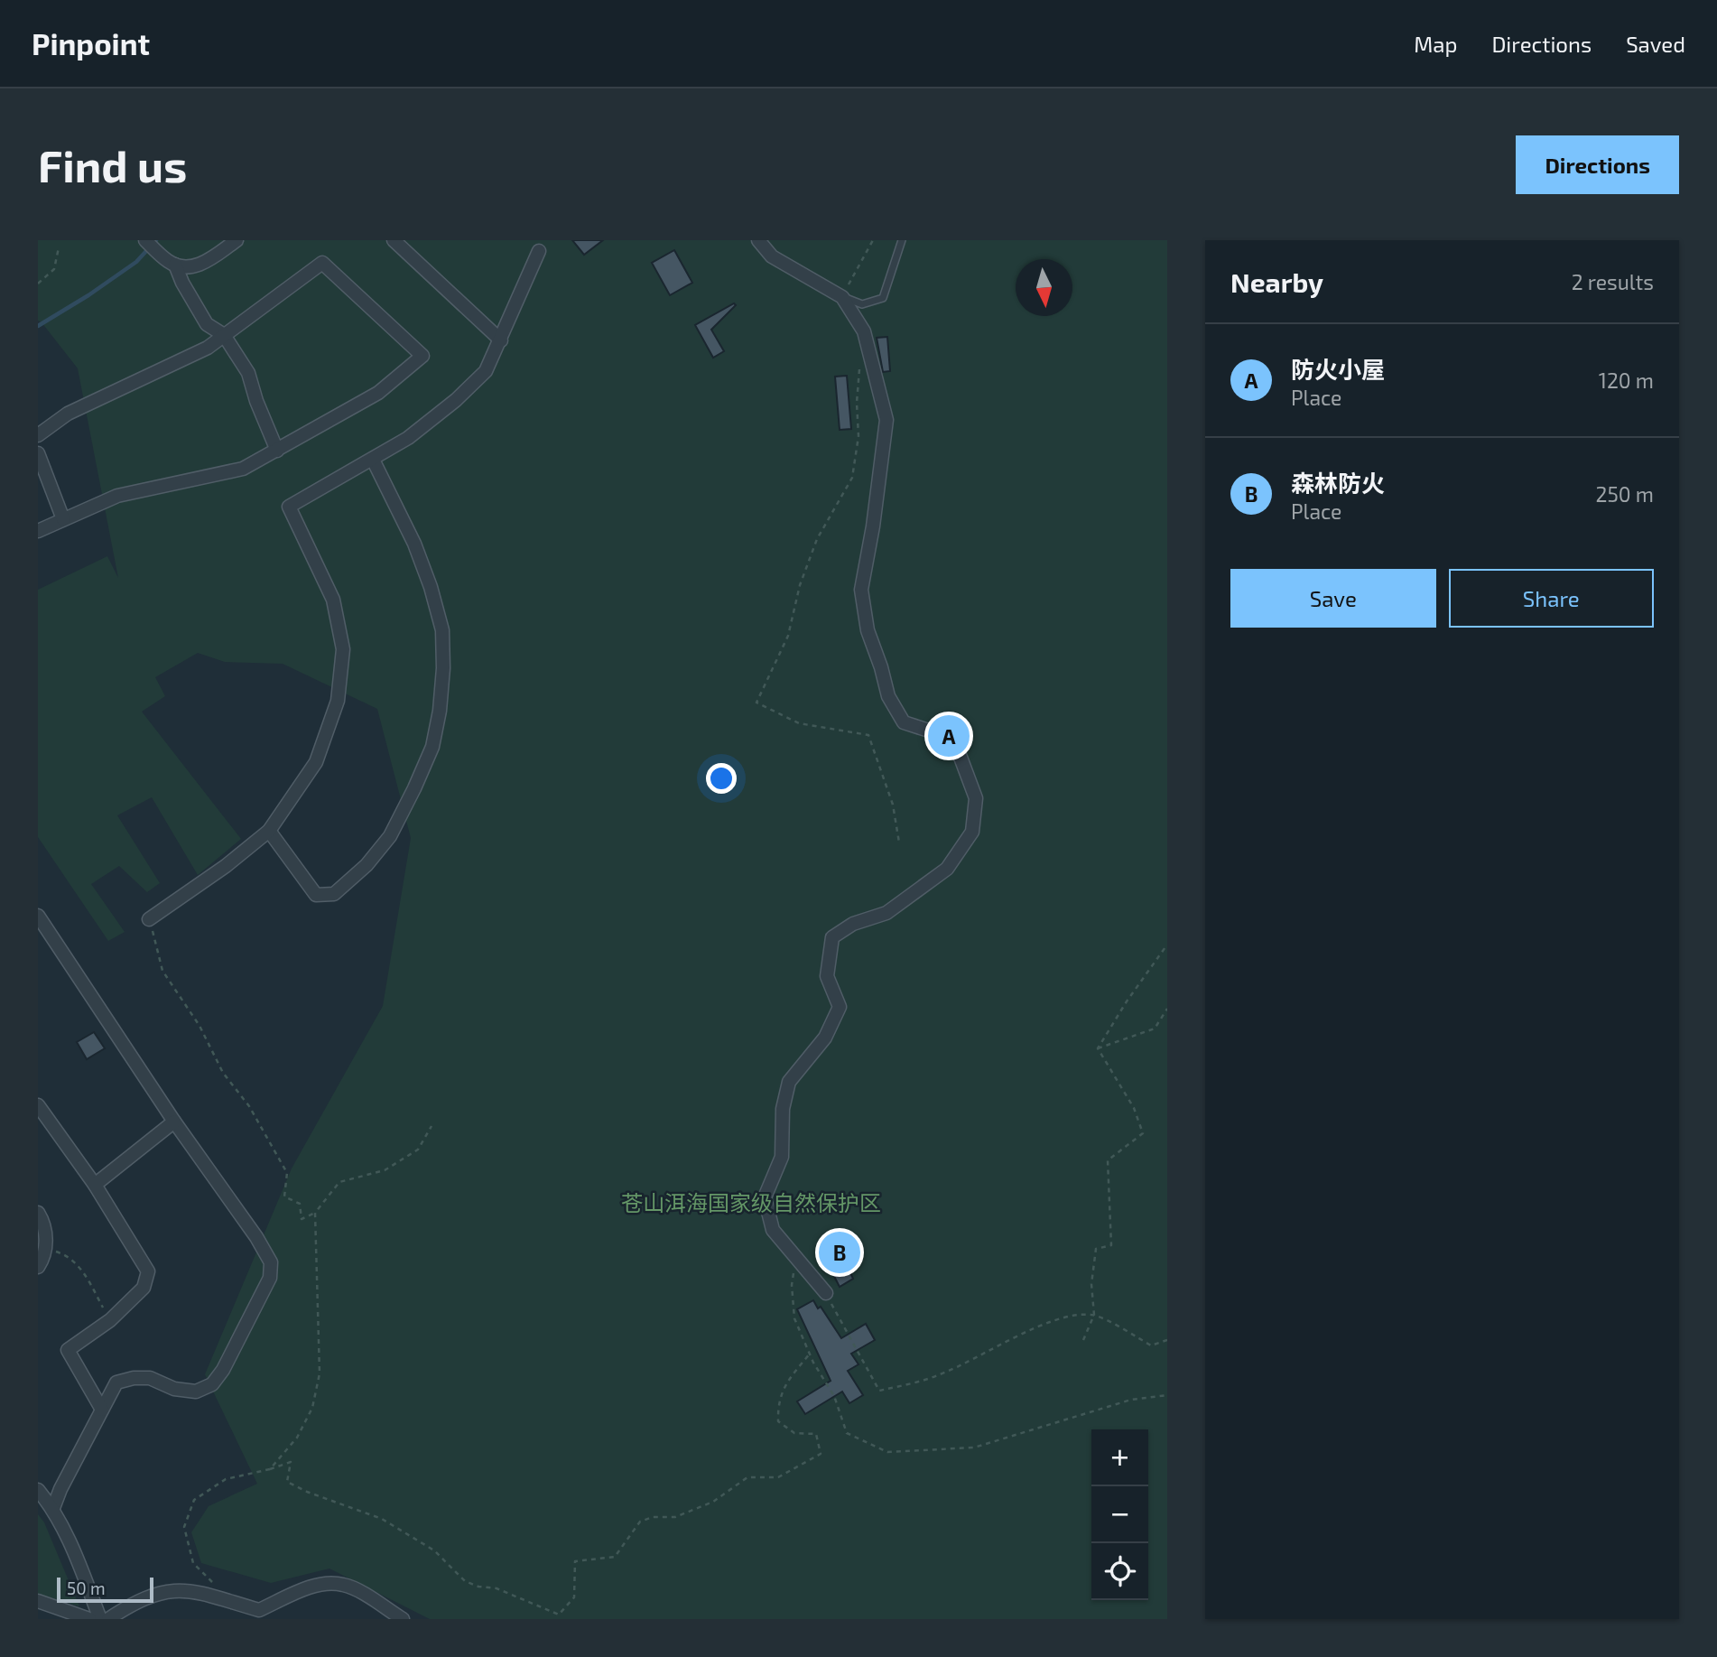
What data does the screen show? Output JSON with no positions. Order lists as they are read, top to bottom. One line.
{"parks":["苍山洱海国家级自然保护区"],"scale_bar":"50 m","north":"bottom","page":{"header":"Pinpoint","nav":["Map","Directions","Saved"],"buttons":["Directions",["Save","Share"]],"title":"Find us","heading":["Nearby","2 results"],"list":[{"mark":"A","name":"防火小屋","note":"Place","value":"120 m"},{"mark":"B","name":"森林防火","note":"Place","value":"250 m"}],"pins":["A","B"],"map_buttons":["+","−"],"scale":"50 m"}}
